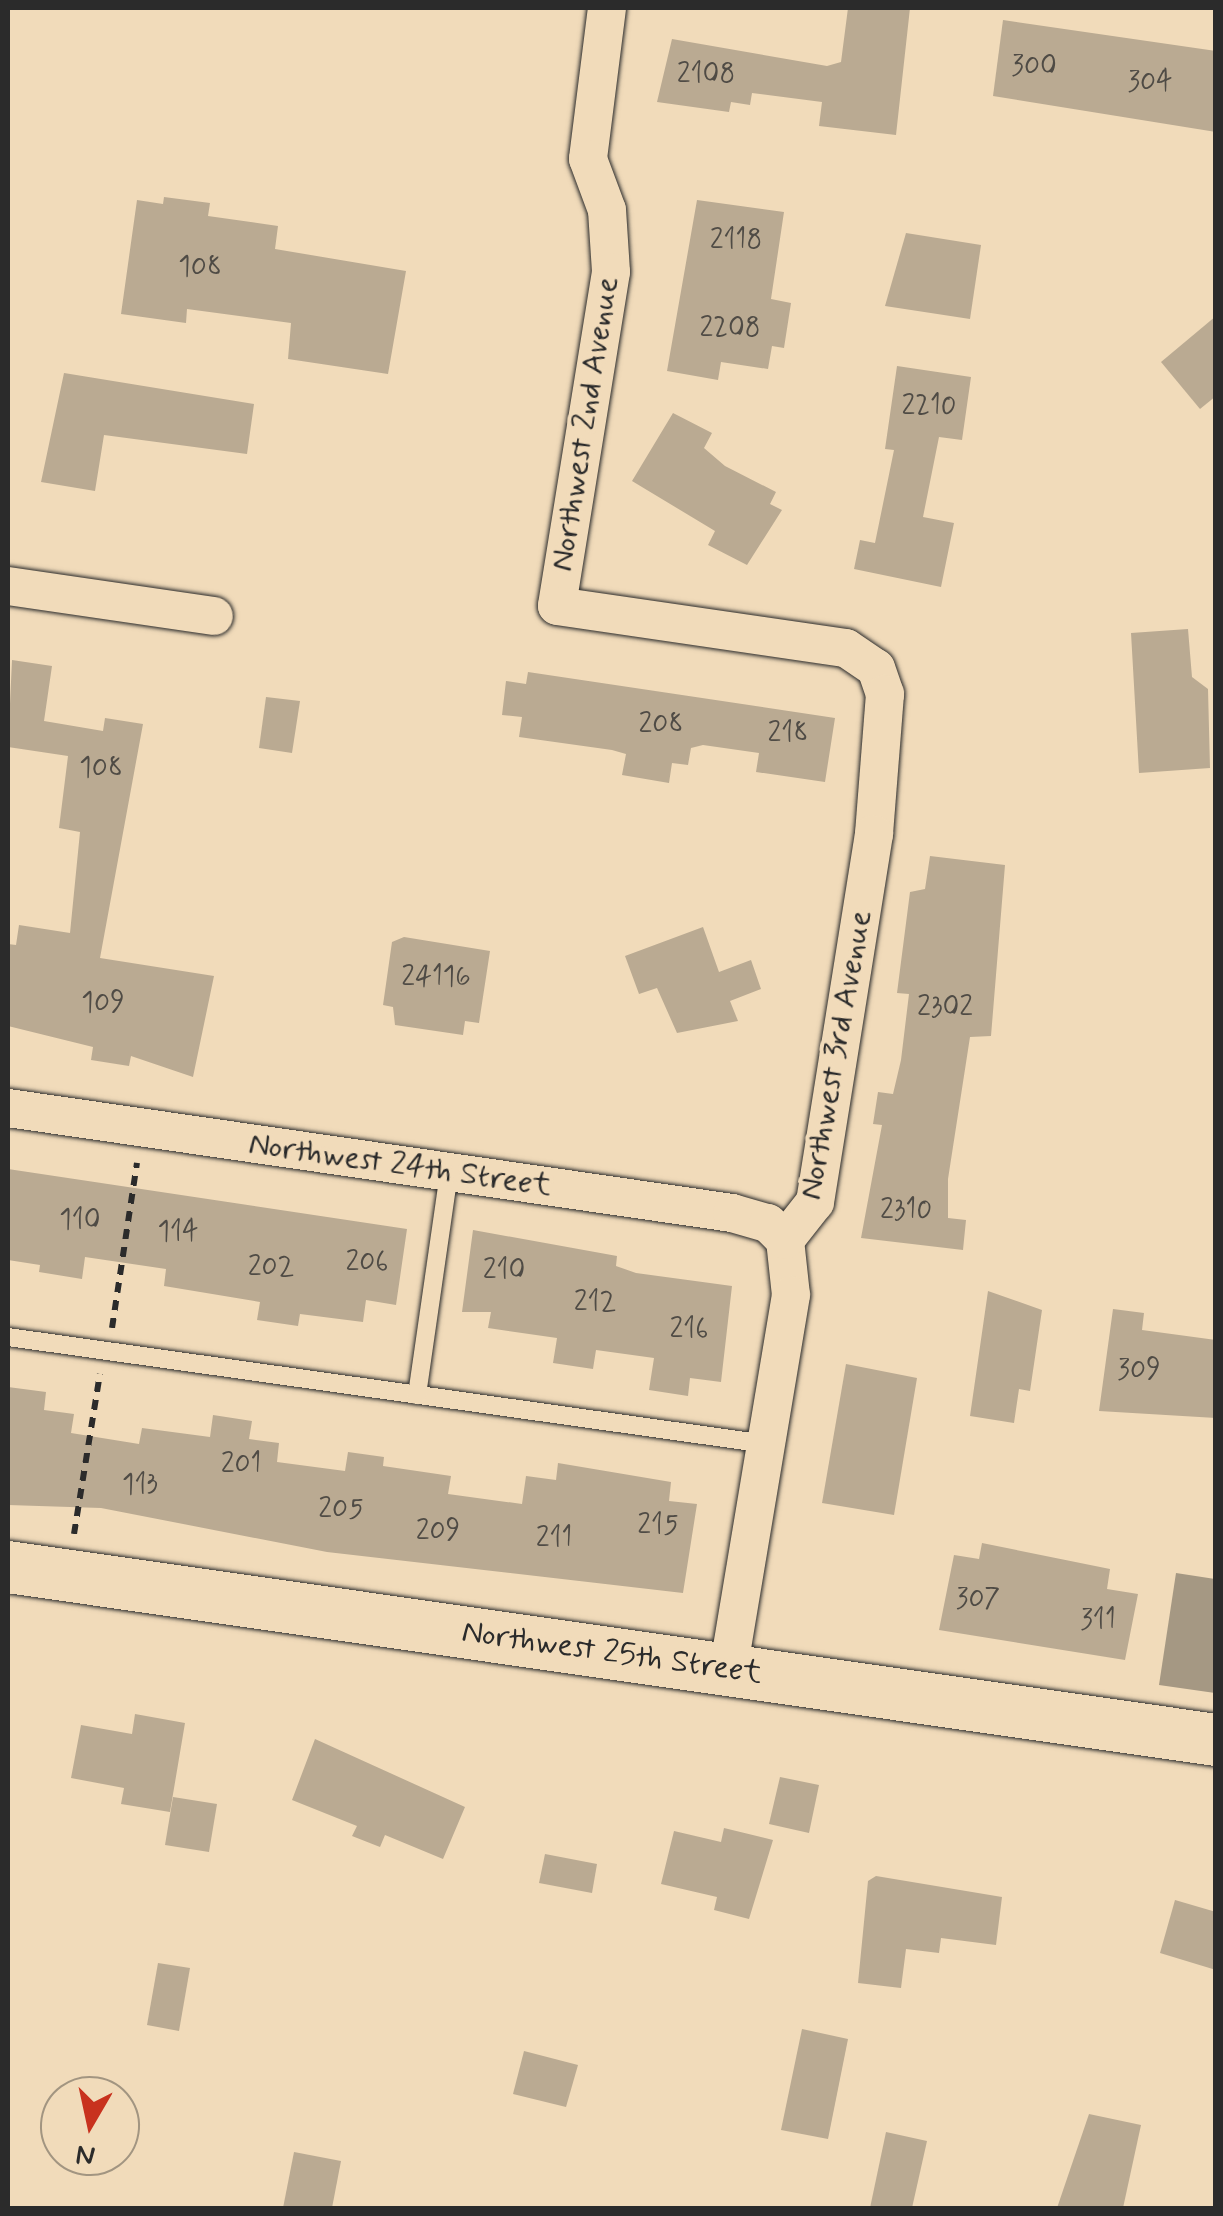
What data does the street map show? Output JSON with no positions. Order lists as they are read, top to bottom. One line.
{"streets":{"street":["Northwest 2nd Avenue","Northwest 3rd Avenue","Northwest 24th Street","Northwest 25th Street"]},"crossings":[["Northwest 2nd Avenue","Northwest 3rd Avenue"],["Northwest 3rd Avenue","Northwest 24th Street"],["Northwest 3rd Avenue","Northwest 25th Street"]],"house_numbers":["300","2108","304","2118","108","2208","2210","208","218","108","24116","109","2302","2310","110","114","206","202","210","212","216","309","201","113","205","215","209","211","307","311"],"north":"bottom"}
